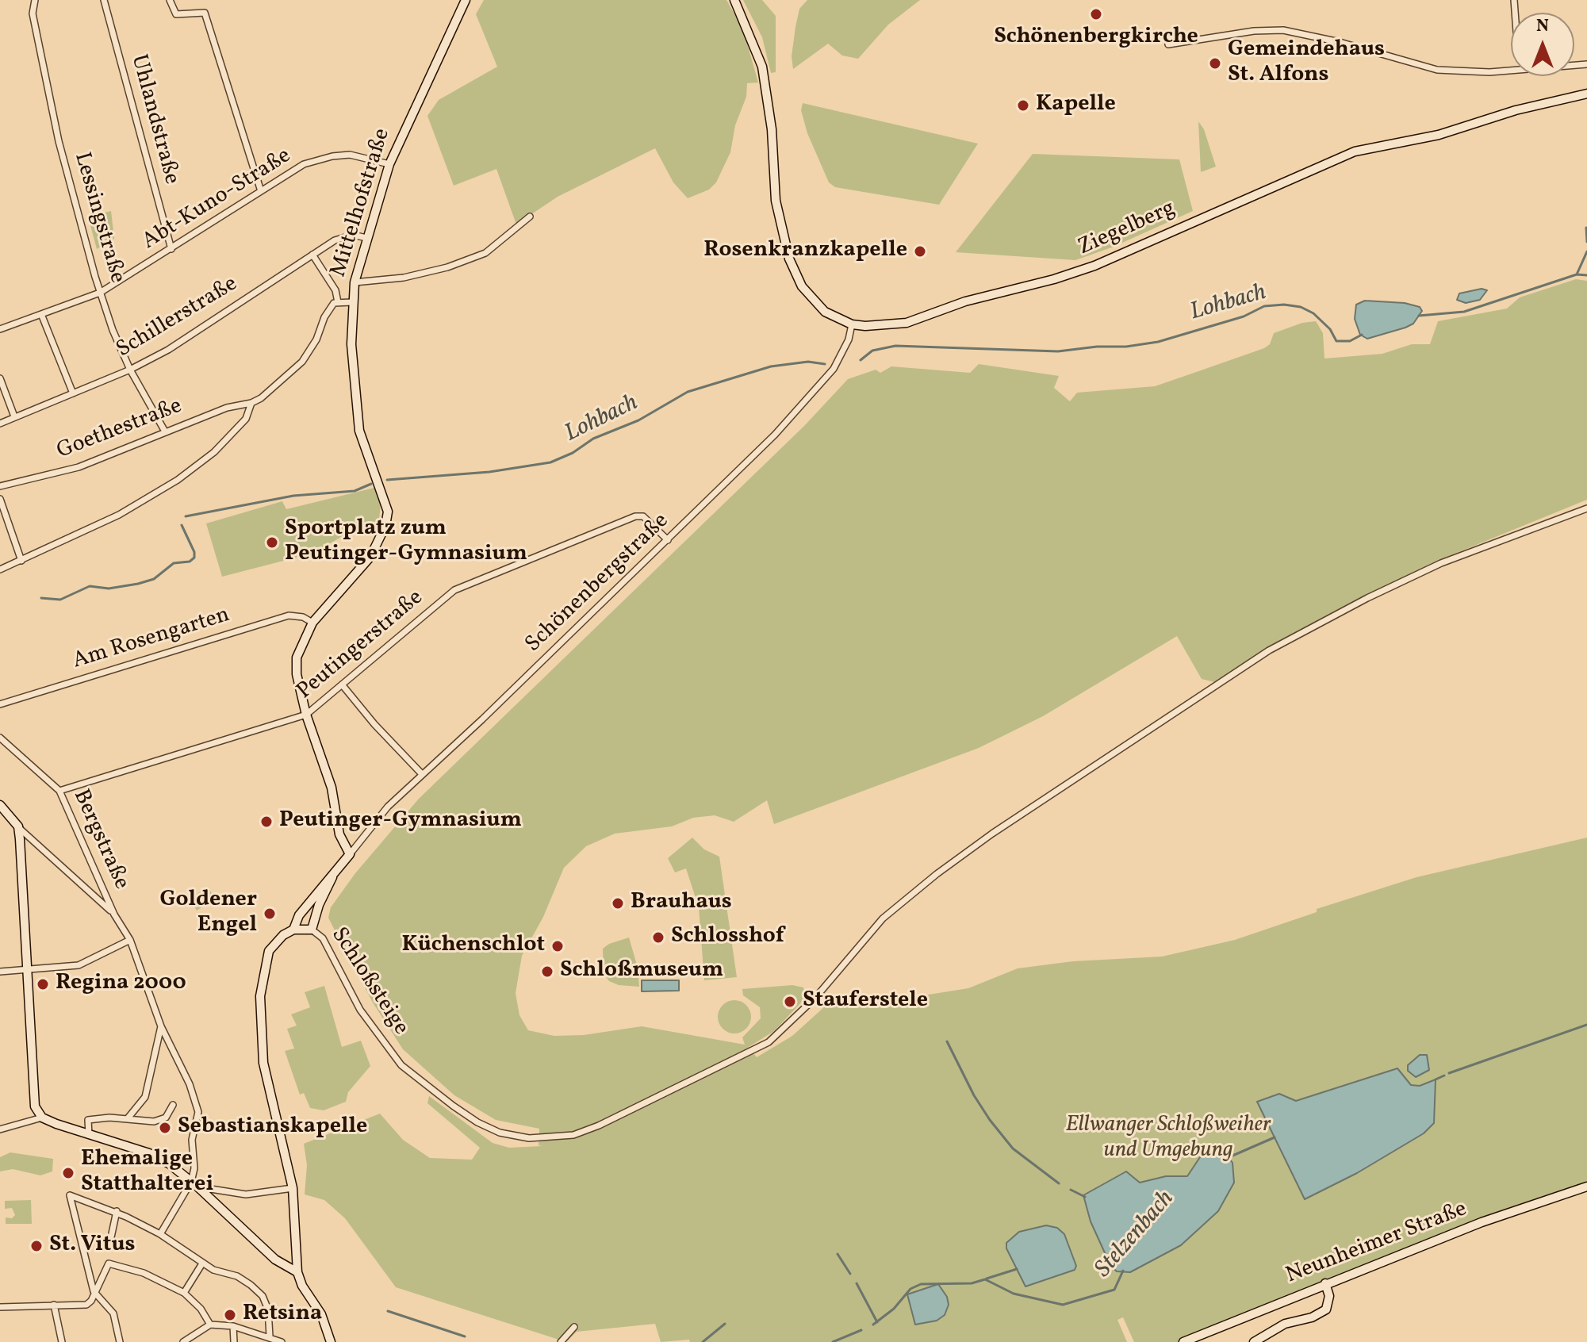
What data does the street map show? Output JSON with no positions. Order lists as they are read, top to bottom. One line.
{"streets":{"street":["Uhlandstraße","Abt-Kuno-Straße","Mittelhofstraße","Lessingstraße","Ziegelberg","Schillerstraße","Goethestraße","Schönenbergstraße","Am Rosengarten","Peutingerstraße","Bergstraße","Schloßsteige","Neunheimer Straße"]},"crossings":[["Uhlandstraße","Abt-Kuno-Straße"],["Abt-Kuno-Straße","Mittelhofstraße"],["Abt-Kuno-Straße","Lessingstraße"],["Mittelhofstraße","Schillerstraße"],["Mittelhofstraße","Schönenbergstraße"],["Mittelhofstraße","Am Rosengarten"],["Mittelhofstraße","Peutingerstraße"],["Lessingstraße","Schillerstraße"],["Lessingstraße","Goethestraße"],["Ziegelberg","Schönenbergstraße"],["Schönenbergstraße","Peutingerstraße"],["Peutingerstraße","Bergstraße"]],"water":["Lohbach","Stelzenbach"],"parks":["Ellwanger Schloßweiher und Umgebung"],"places":["Schönenbergkirche","Gemeindehaus St. Alfons","Kapelle","Rosenkranzkapelle","Sportplatz zum Peutinger-Gymnasium","Peutinger-Gymnasium","Brauhaus","Goldener Engel","Schlosshof","Küchenschlot","Schloßmuseum","Regina 2000","Stauferstele","Sebastianskapelle","Ehemalige Statthalterei","St. Vitus","Retsina"],"north":"top"}
